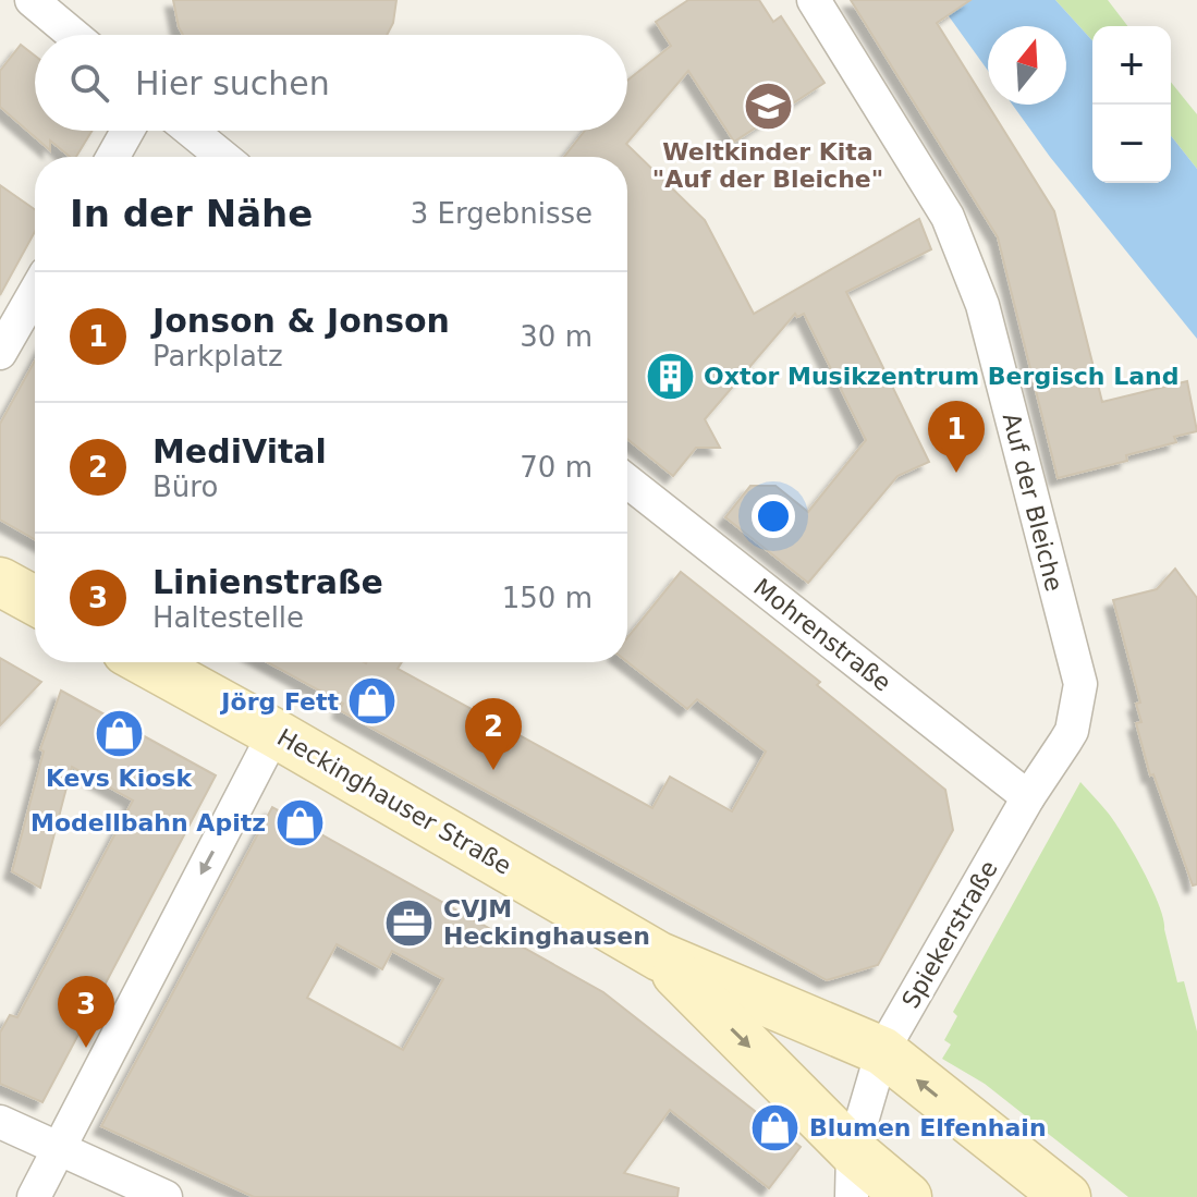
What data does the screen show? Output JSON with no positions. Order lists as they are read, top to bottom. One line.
{"streets":{"main road":["Heckinghauser Straße"],"street":["Auf der Bleiche","Mohrenstraße","Spiekerstraße"]},"crossings":[["Auf der Bleiche","Spiekerstraße"],["Mohrenstraße","Spiekerstraße"],["Heckinghauser Straße","Spiekerstraße"]],"places":{"school or university":["Weltkinder Kita \"Auf der Bleiche\""],"building":["Oxtor Musikzentrum Bergisch Land"],"shop":["Jörg Fett","Kevs Kiosk","Modellbahn Apitz","Blumen Elfenhain"],"office":["CVJM Heckinghausen"]},"north":"top","page":{"map_buttons":["+","−"],"search":"Hier suchen","heading":["In der Nähe","3 Ergebnisse"],"list":[{"mark":"1","name":"Jonson & Jonson","note":"Parkplatz","value":"30 m"},{"mark":"2","name":"MediVital","note":"Büro","value":"70 m"},{"mark":"3","name":"Linienstraße","note":"Haltestelle","value":"150 m"}],"pins":["1","2","3"]}}
